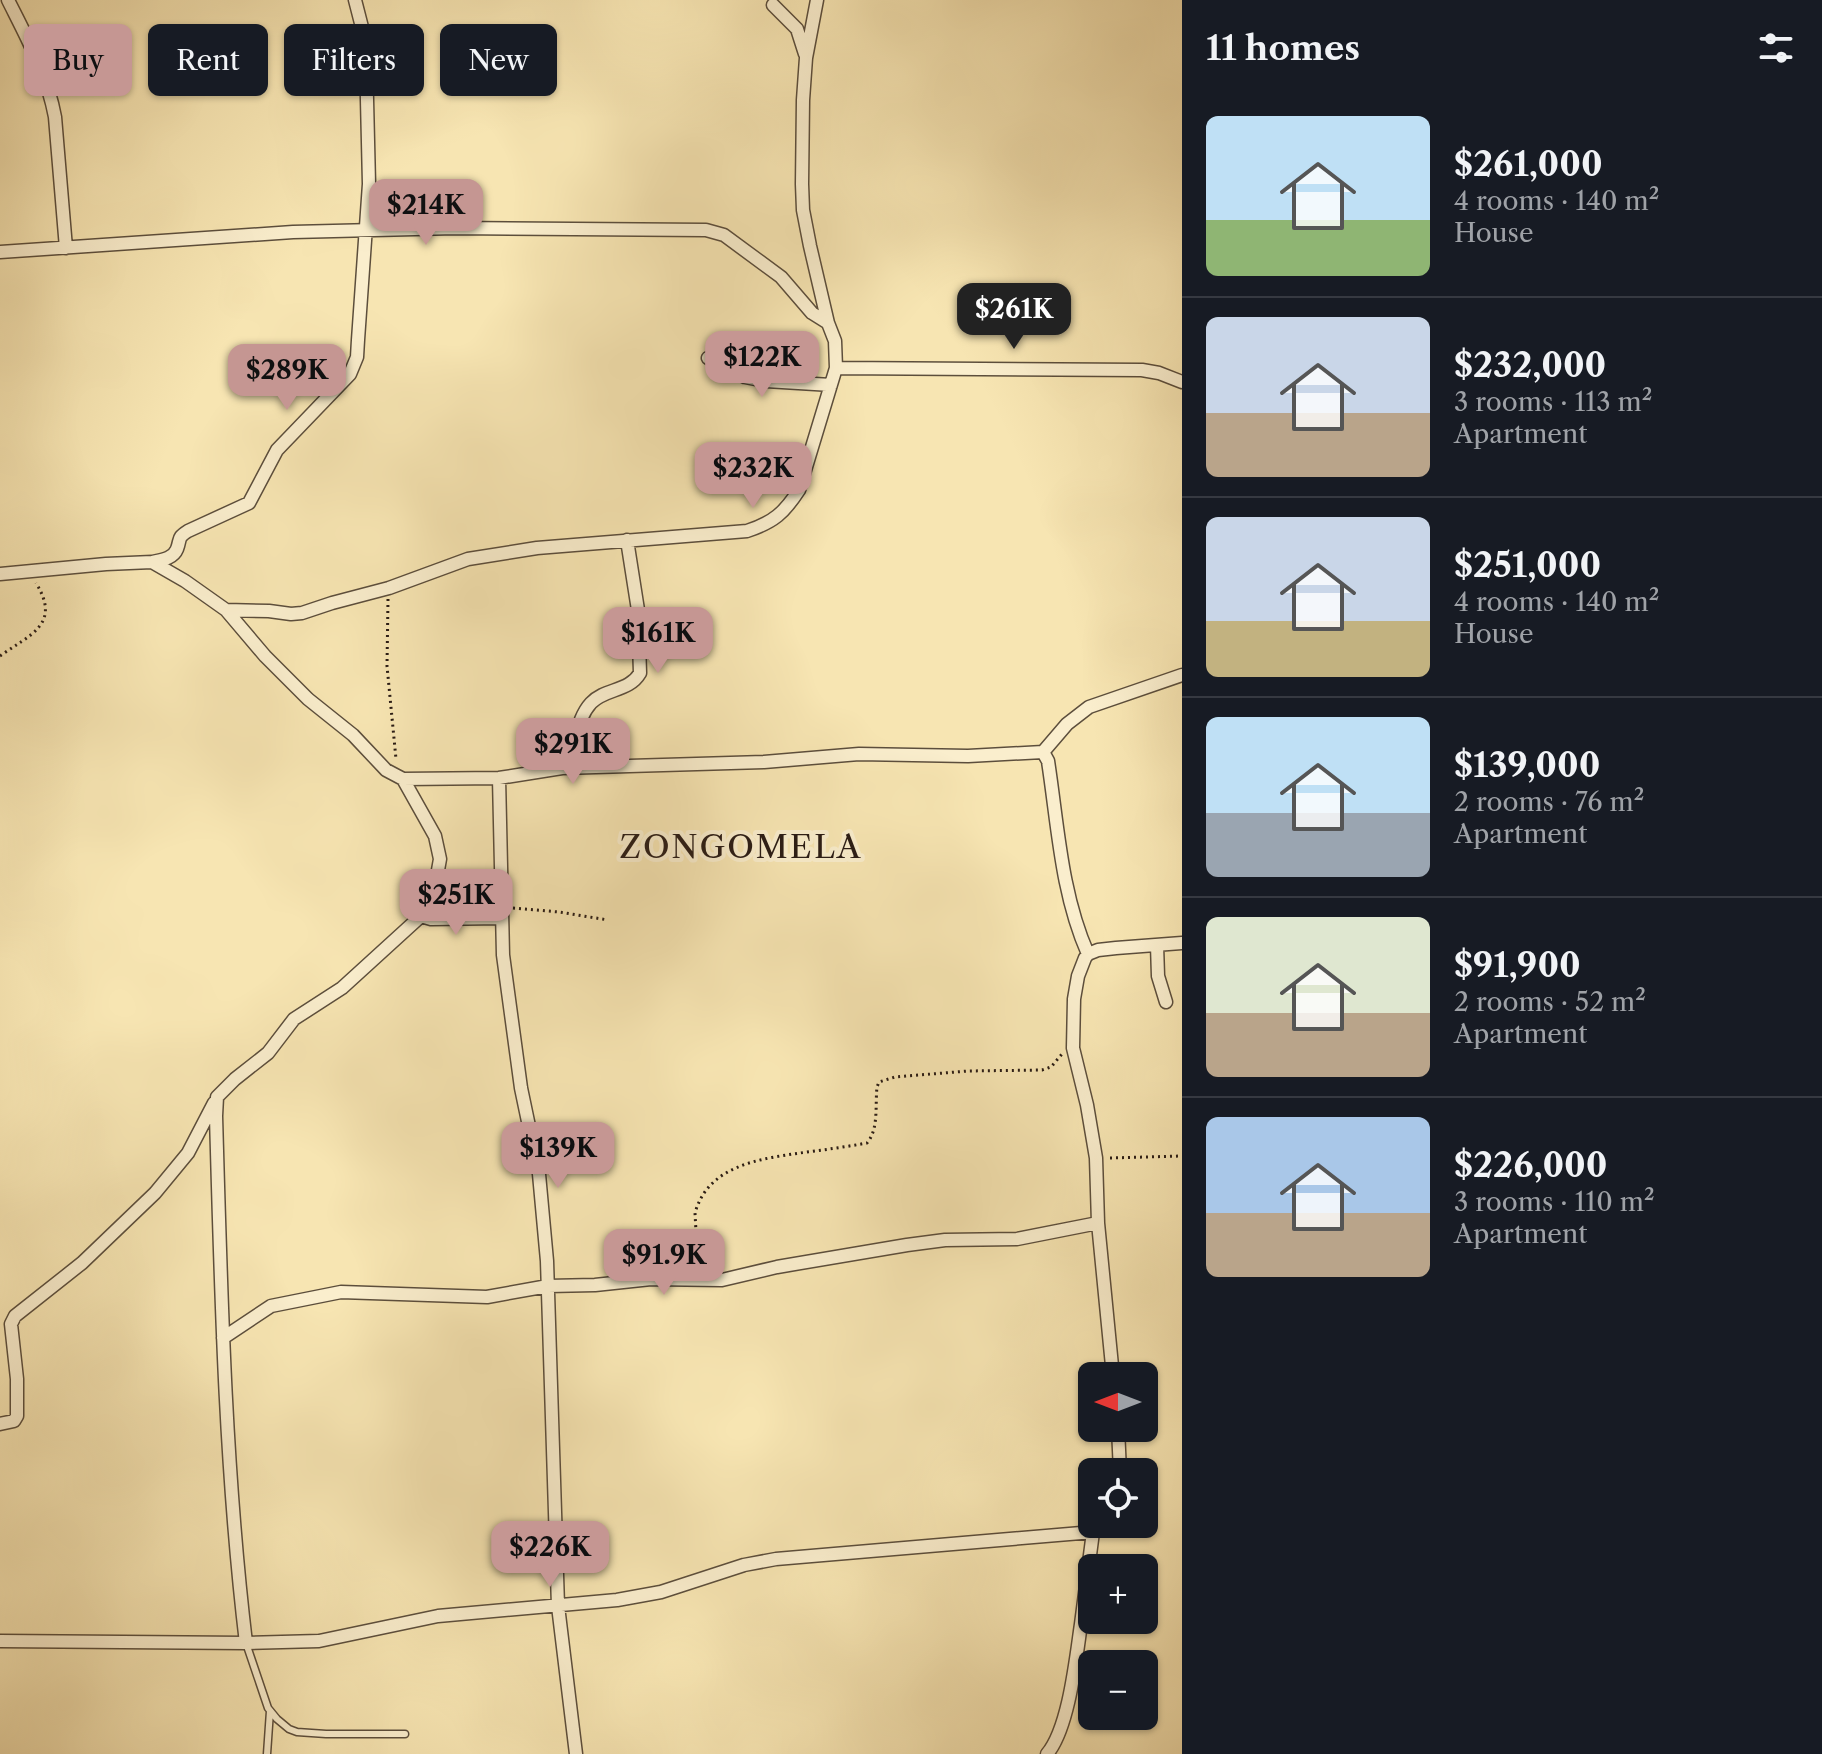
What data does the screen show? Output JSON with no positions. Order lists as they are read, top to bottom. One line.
{"districts":["ZONGOMELA"],"north":"left","page":{"heading":"11 homes","chip":["Buy","Rent","Filters","New"],"list":[{"name":"$261,000","note":"4 rooms · 140 m² · House"},{"name":"$232,000","note":"3 rooms · 113 m² · Apartment"},{"name":"$251,000","note":"4 rooms · 140 m² · House"},{"name":"$139,000","note":"2 rooms · 76 m² · Apartment"},{"name":"$91,900","note":"2 rooms · 52 m² · Apartment"},{"name":"$226,000","note":"3 rooms · 110 m² · Apartment"}],"price":["$214K","$261K","$122K","$289K","$232K","$161K","$291K","$251K","$139K","$91.9K","$226K"],"map_buttons":["+","−"]}}
